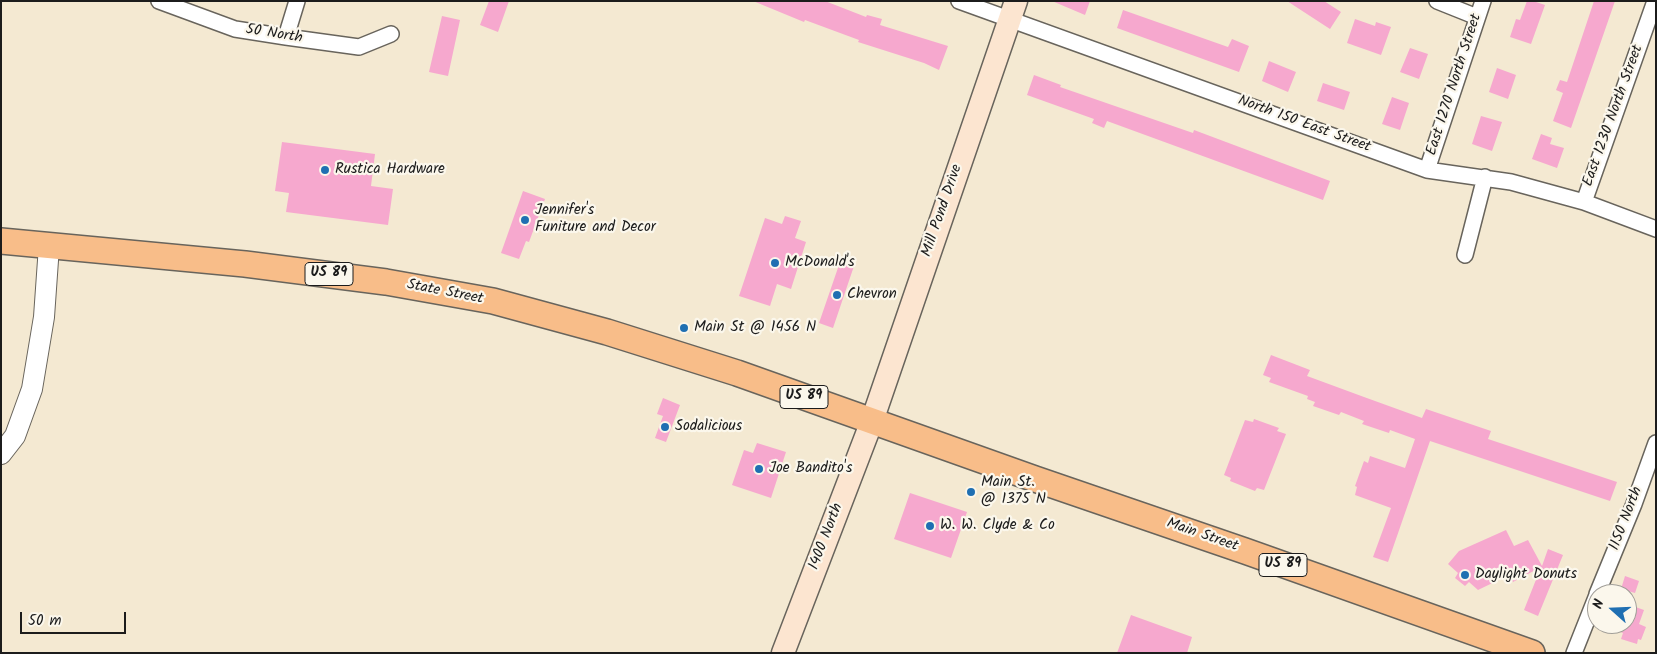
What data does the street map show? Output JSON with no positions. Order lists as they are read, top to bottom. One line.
{"streets":{"main road":["Mill Pond Drive","US 89","State Street","Main Street","1400 North"],"street":["50 North","East 1270 North Street","East 1230 North Street","North 150 East Street","1150 North"]},"crossings":[["East 1270 North Street","North 150 East Street"],["East 1230 North Street","North 150 East Street"],["North 150 East Street","Mill Pond Drive"],["Mill Pond Drive","State Street"],["Mill Pond Drive","Main Street"],["Mill Pond Drive","1400 North"],["State Street","Main Street"],["State Street","1400 North"],["Main Street","1400 North"]],"places":["Rustica Hardware","Jennifer's Funiture and Decor","McDonald's","Chevron","Main St @ 1456 N","Sodalicious","Joe Bandito's","Main St. @ 1375 N","W. W. Clyde & Co","Daylight Donuts"],"scale_bar":"50 m","north":"left"}
